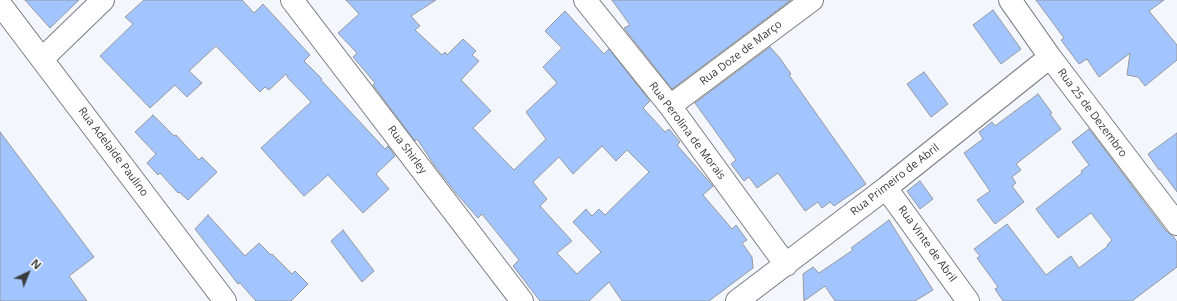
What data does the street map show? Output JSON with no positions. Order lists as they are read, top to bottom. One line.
{"streets":{"street":["Rua Doze de Março","Rua 25 de Dezembro","Rua Perolina de Morais","Rua Shirley","Rua Adelaide Paulino","Rua Primeiro de Abril","Rua Vinte de Abril"]},"crossings":[["Rua Doze de Março","Rua Perolina de Morais"],["Rua 25 de Dezembro","Rua Primeiro de Abril"],["Rua Perolina de Morais","Rua Primeiro de Abril"],["Rua Primeiro de Abril","Rua Vinte de Abril"]],"north":"top right"}
